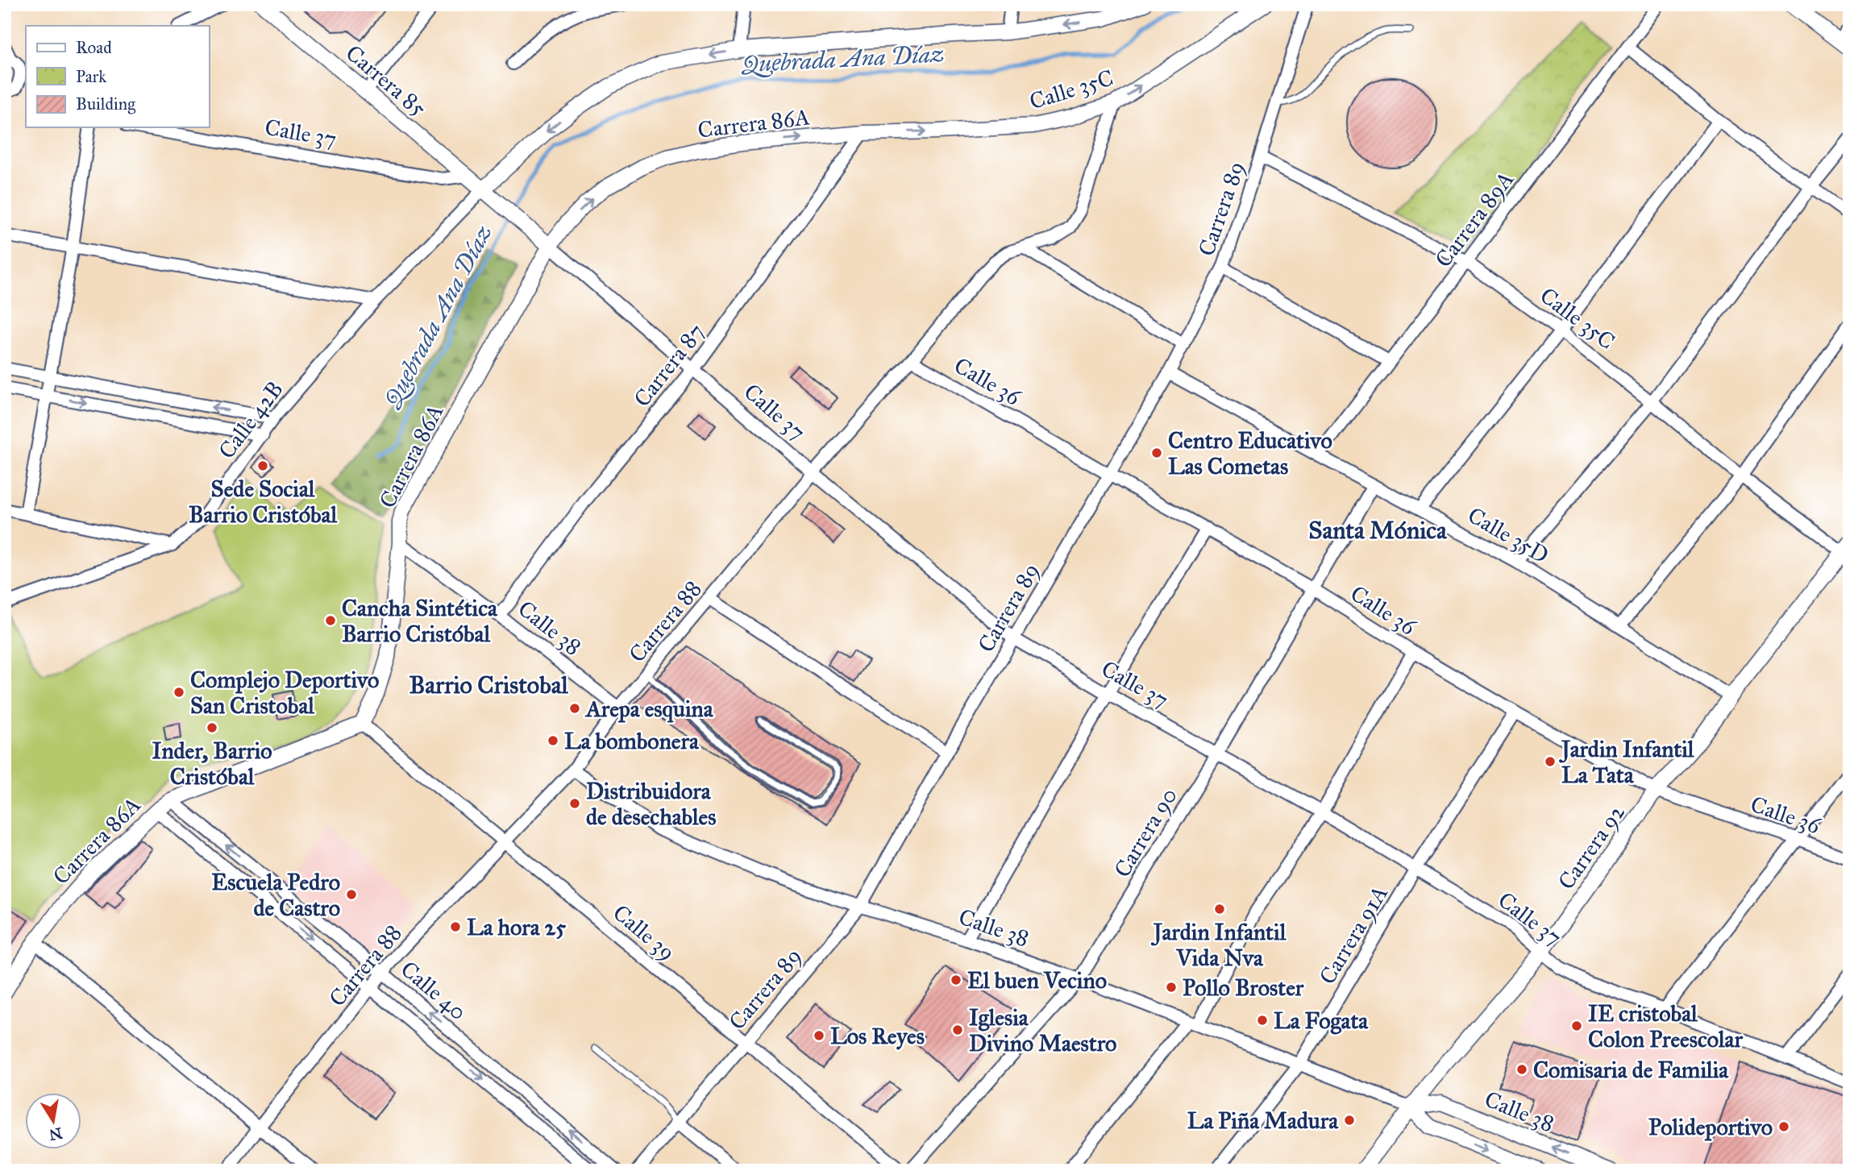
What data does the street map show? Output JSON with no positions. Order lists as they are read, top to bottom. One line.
{"streets":{"street":["Carrera 85","Calle 35C","Carrera 86A","Calle 37","Carrera 89","Carrera 89A","Carrera 87","Calle 36","Calle 42B","Calle 35D","Carrera 88","Calle 38","Carrera 90","Carrera 92","Calle 39","Carrera 91A","Calle 40"]},"crossings":[["Carrera 85","Calle 37"],["Carrera 85","Calle 42B"],["Calle 35C","Carrera 86A"],["Calle 35C","Carrera 89"],["Calle 35C","Carrera 89A"],["Calle 35C","Carrera 87"],["Calle 35C","Carrera 88"],["Calle 35C","Carrera 92"],["Carrera 86A","Calle 37"],["Carrera 86A","Carrera 87"],["Carrera 86A","Calle 38"],["Carrera 86A","Calle 39"],["Carrera 86A","Calle 40"],["Calle 37","Carrera 89"],["Calle 37","Carrera 87"],["Calle 37","Calle 42B"],["Calle 37","Carrera 88"],["Calle 37","Carrera 90"],["Calle 37","Carrera 92"],["Calle 37","Carrera 91A"],["Carrera 89","Calle 36"],["Carrera 89","Calle 35D"],["Carrera 89","Calle 38"],["Carrera 89","Calle 39"],["Carrera 89A","Calle 35D"],["Carrera 87","Calle 38"],["Calle 36","Carrera 88"],["Calle 36","Carrera 90"],["Calle 36","Carrera 92"],["Calle 36","Carrera 91A"],["Calle 35D","Carrera 90"],["Calle 35D","Carrera 92"],["Carrera 88","Calle 38"],["Carrera 88","Calle 39"],["Carrera 88","Calle 40"],["Calle 38","Carrera 90"],["Calle 38","Carrera 92"],["Calle 38","Carrera 91A"]],"districts":["Santa Mónica","Barrio Cristobal"],"water":["Quebrada Ana Díaz"],"places":["Centro Educativo Las Cometas","Sede Social Barrio Cristóbal","Cancha Sintética Barrio Cristóbal","Complejo Deportivo San Cristobal","Arepa esquina","Inder, Barrio Cristóbal","La bombonera","Jardin Infantil La Tata","Distribuidora de desechables","Escuela Pedro de Castro","Jardin Infantil Vida Nva","La hora 25","El buen Vecino","Pollo Broster","La Fogata","IE cristobal Colon Preescolar","Iglesia Divino Maestro","Los Reyes","Comisaria de Familia","La Piña Madura","Polideportivo"],"legend":["Road","Park","Building"],"north":"bottom"}
